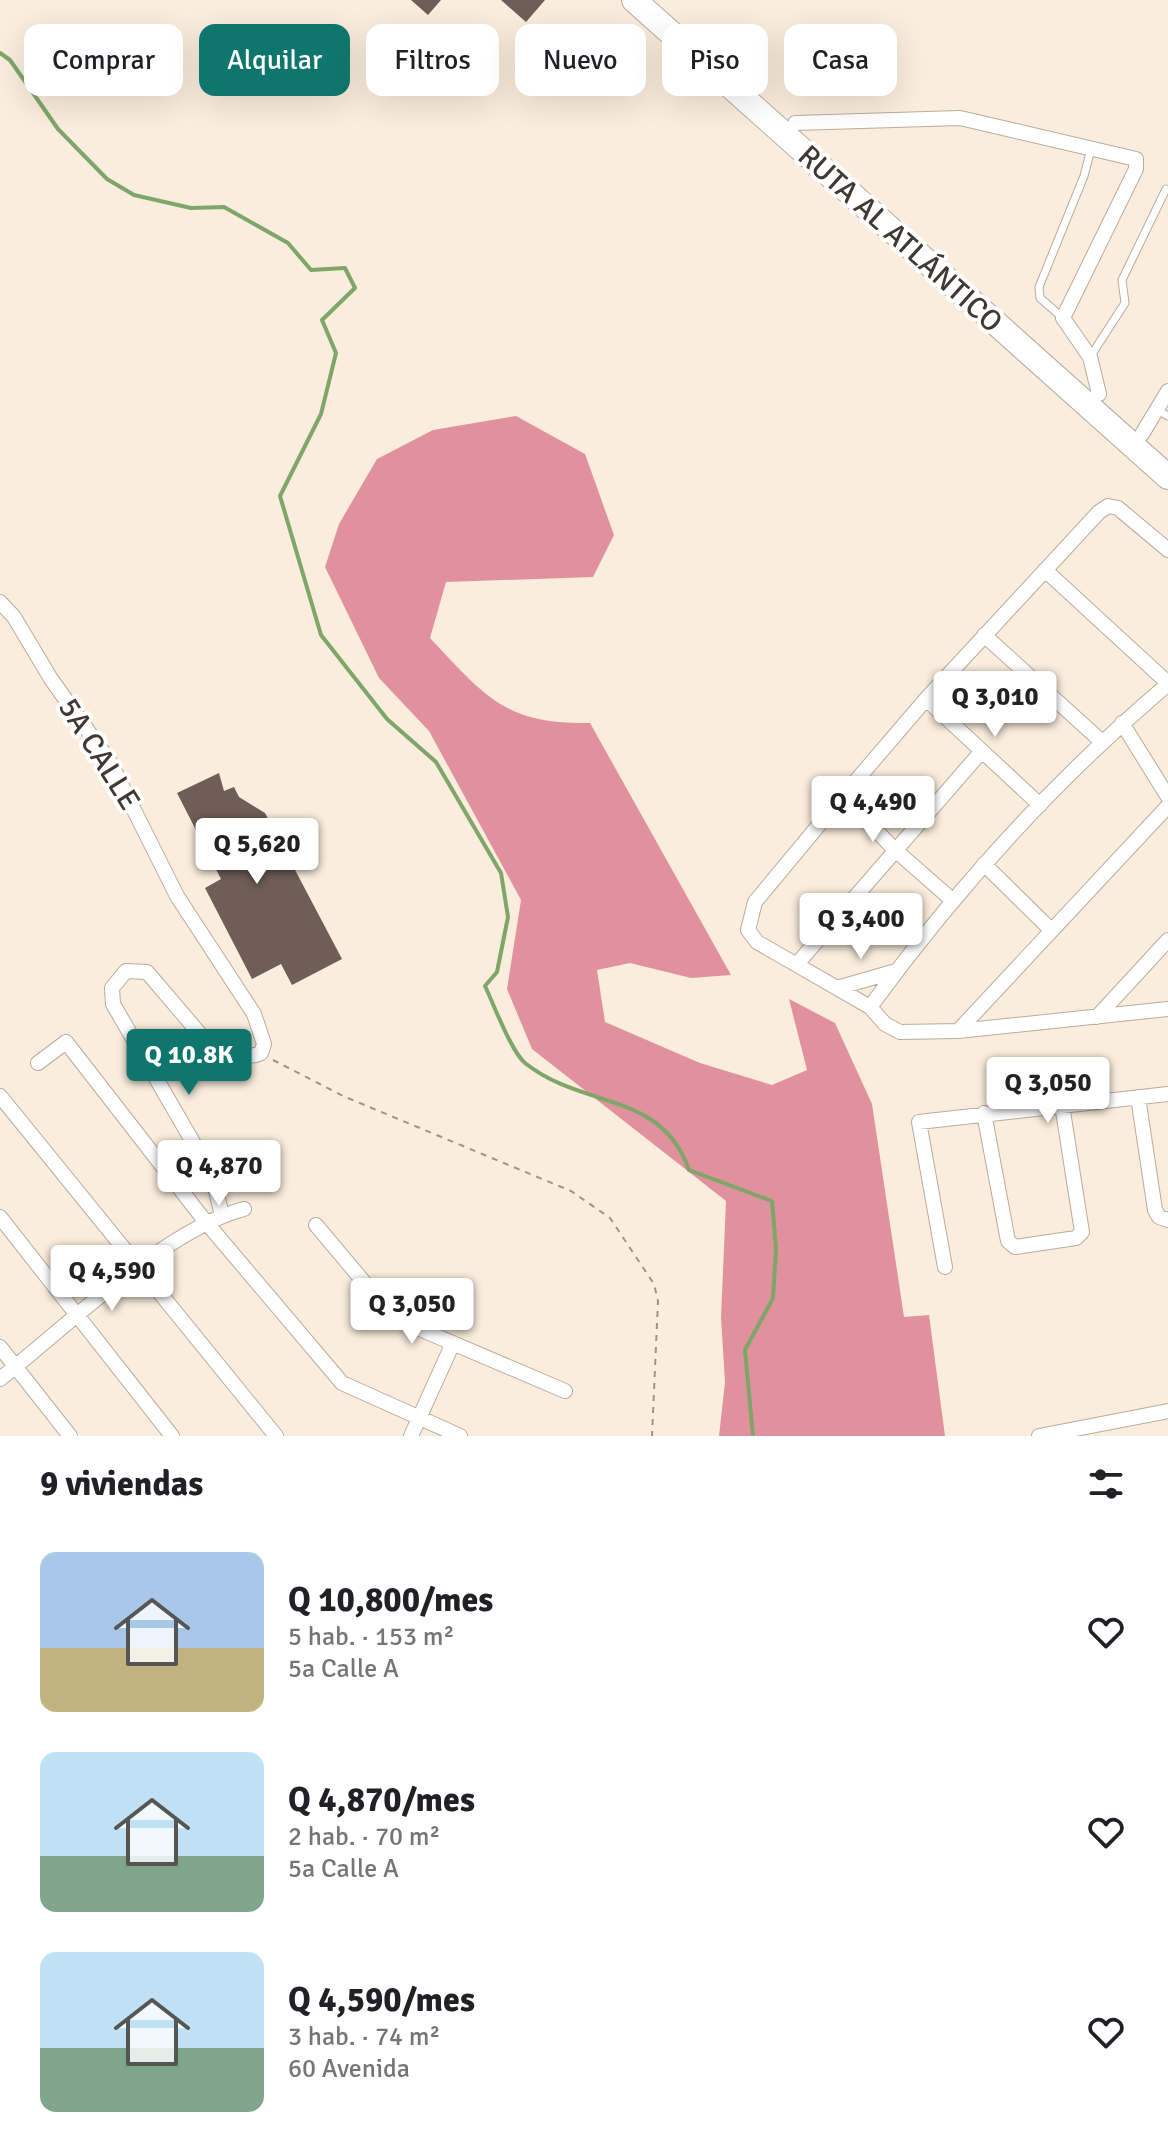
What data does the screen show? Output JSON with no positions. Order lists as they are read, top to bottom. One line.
{"streets":{"highway":["RUTA AL ATLÁNTICO"],"street":["5A CALLE"]},"page":{"chip":["Comprar","Alquilar","Filtros","Nuevo","Piso","Casa"],"price":["Q 3,010","Q 4,490","Q 5,620","Q 3,400","Q 10.8K","Q 3,050","Q 4,870","Q 4,590","Q 3,050"],"heading":"9 viviendas","list":[{"name":"Q 10,800/mes","note":"5 hab. · 153 m² · 5a Calle A"},{"name":"Q 4,870/mes","note":"2 hab. · 70 m² · 5a Calle A"},{"name":"Q 4,590/mes","note":"3 hab. · 74 m² · 60 Avenida"}]}}
